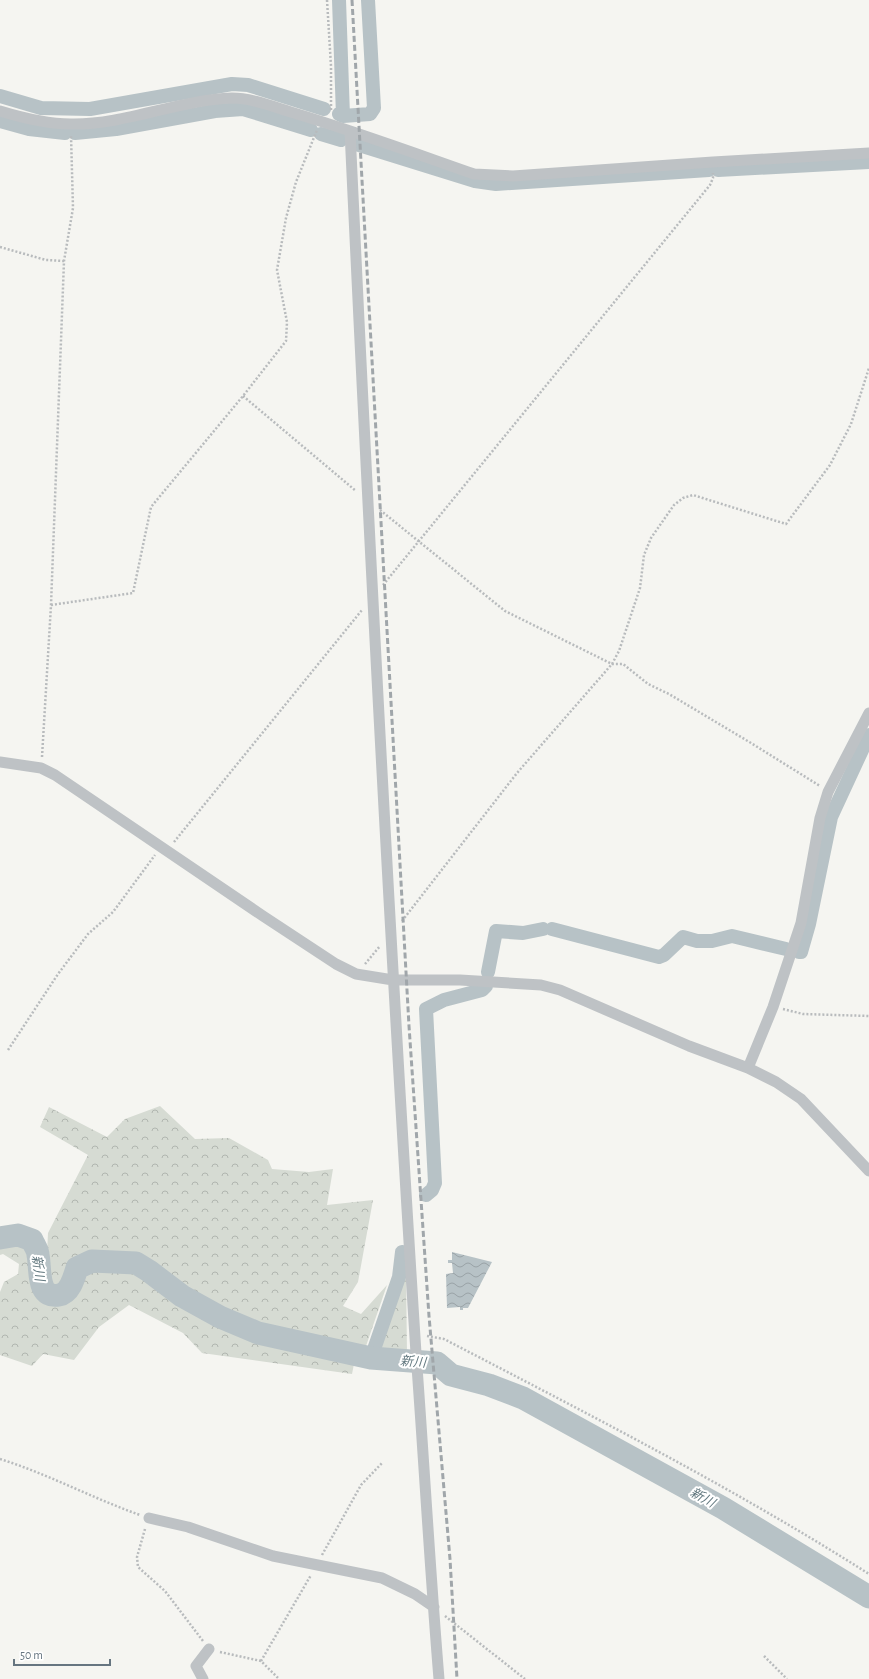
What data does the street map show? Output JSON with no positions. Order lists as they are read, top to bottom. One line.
{"water":["新川"],"scale_bar":"50 m"}
